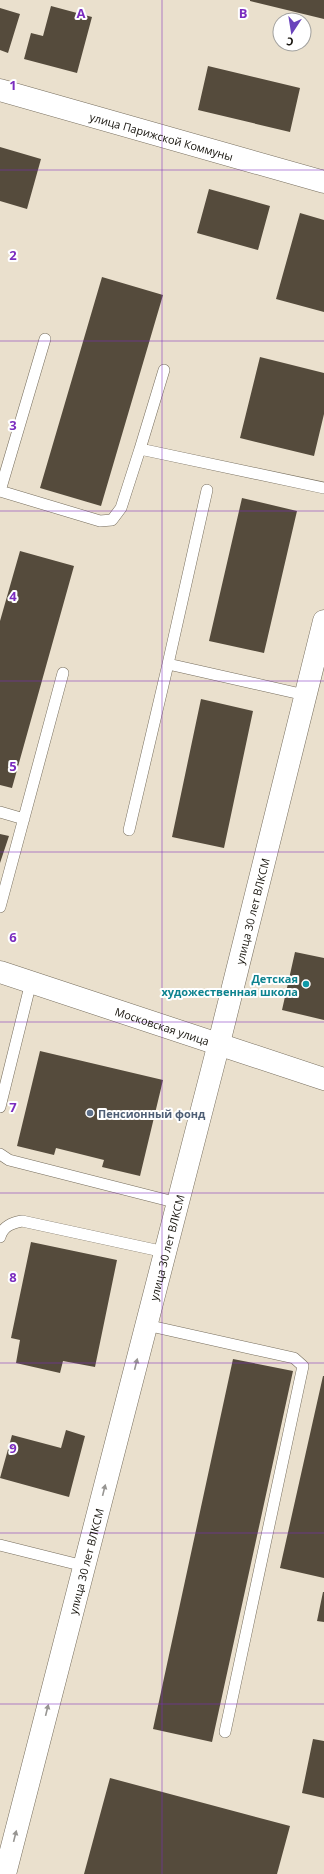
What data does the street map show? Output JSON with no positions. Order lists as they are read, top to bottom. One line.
{"streets":{"street":["улица Парижской Коммуны","улица 30 лет ВЛКСМ","Московская улица"]},"crossings":[["улица 30 лет ВЛКСМ","Московская улица"]],"one_way":["улица 30 лет ВЛКСМ"],"places":["Детская художественная школа","Пенсионный фонд"],"north":"bottom","grid":{"columns":["A","B"],"rows":["1","2","3","4","5","6","7","8","9"]}}
